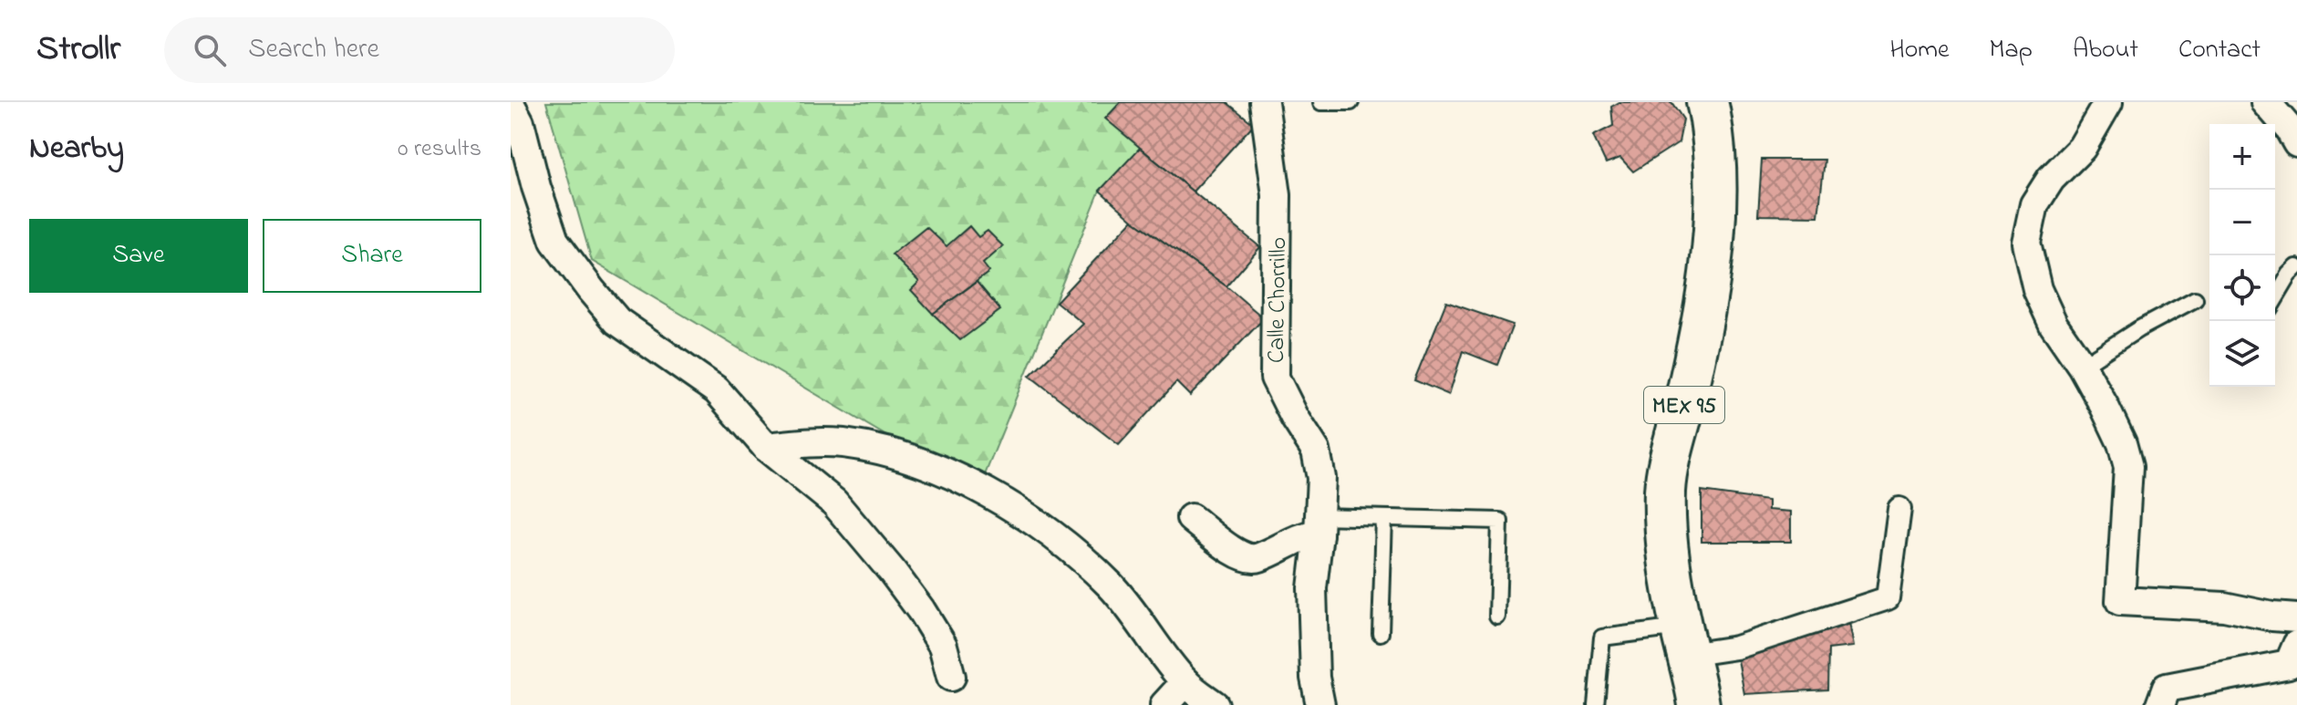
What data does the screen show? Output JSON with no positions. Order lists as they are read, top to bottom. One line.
{"streets":{"main road":["MEX 95"],"street":["Calle Chorrillo"]},"page":{"header":"Strollr","search":"Search here","nav":["Home","Map","About","Contact"],"heading":["Nearby","0 results"],"map_buttons":["+","−"],"buttons":["Save","Share"]}}
